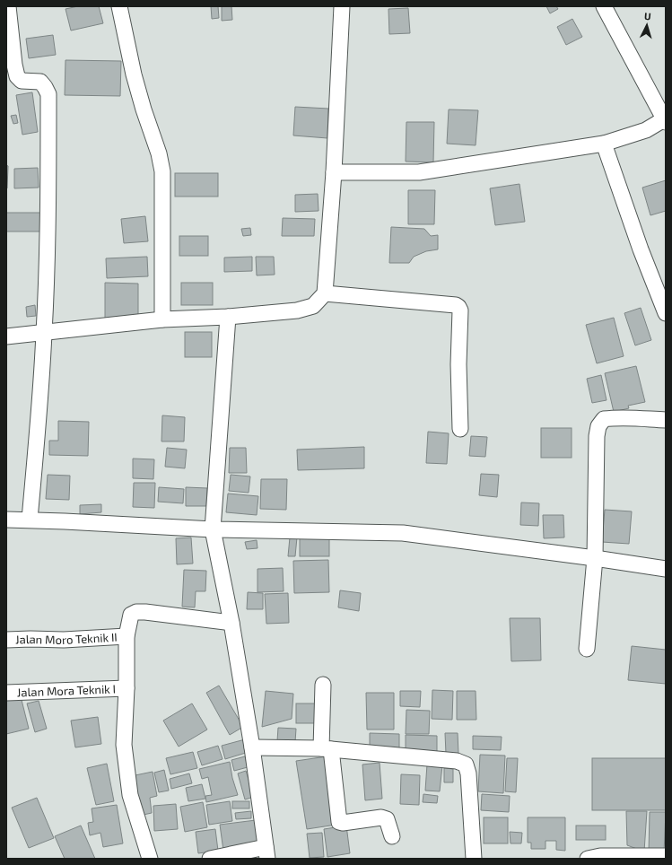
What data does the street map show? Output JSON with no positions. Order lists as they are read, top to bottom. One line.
{"streets":{"street":["Jalan Moro Teknik II","Jalan Mora Teknik I"]},"north":"top"}
